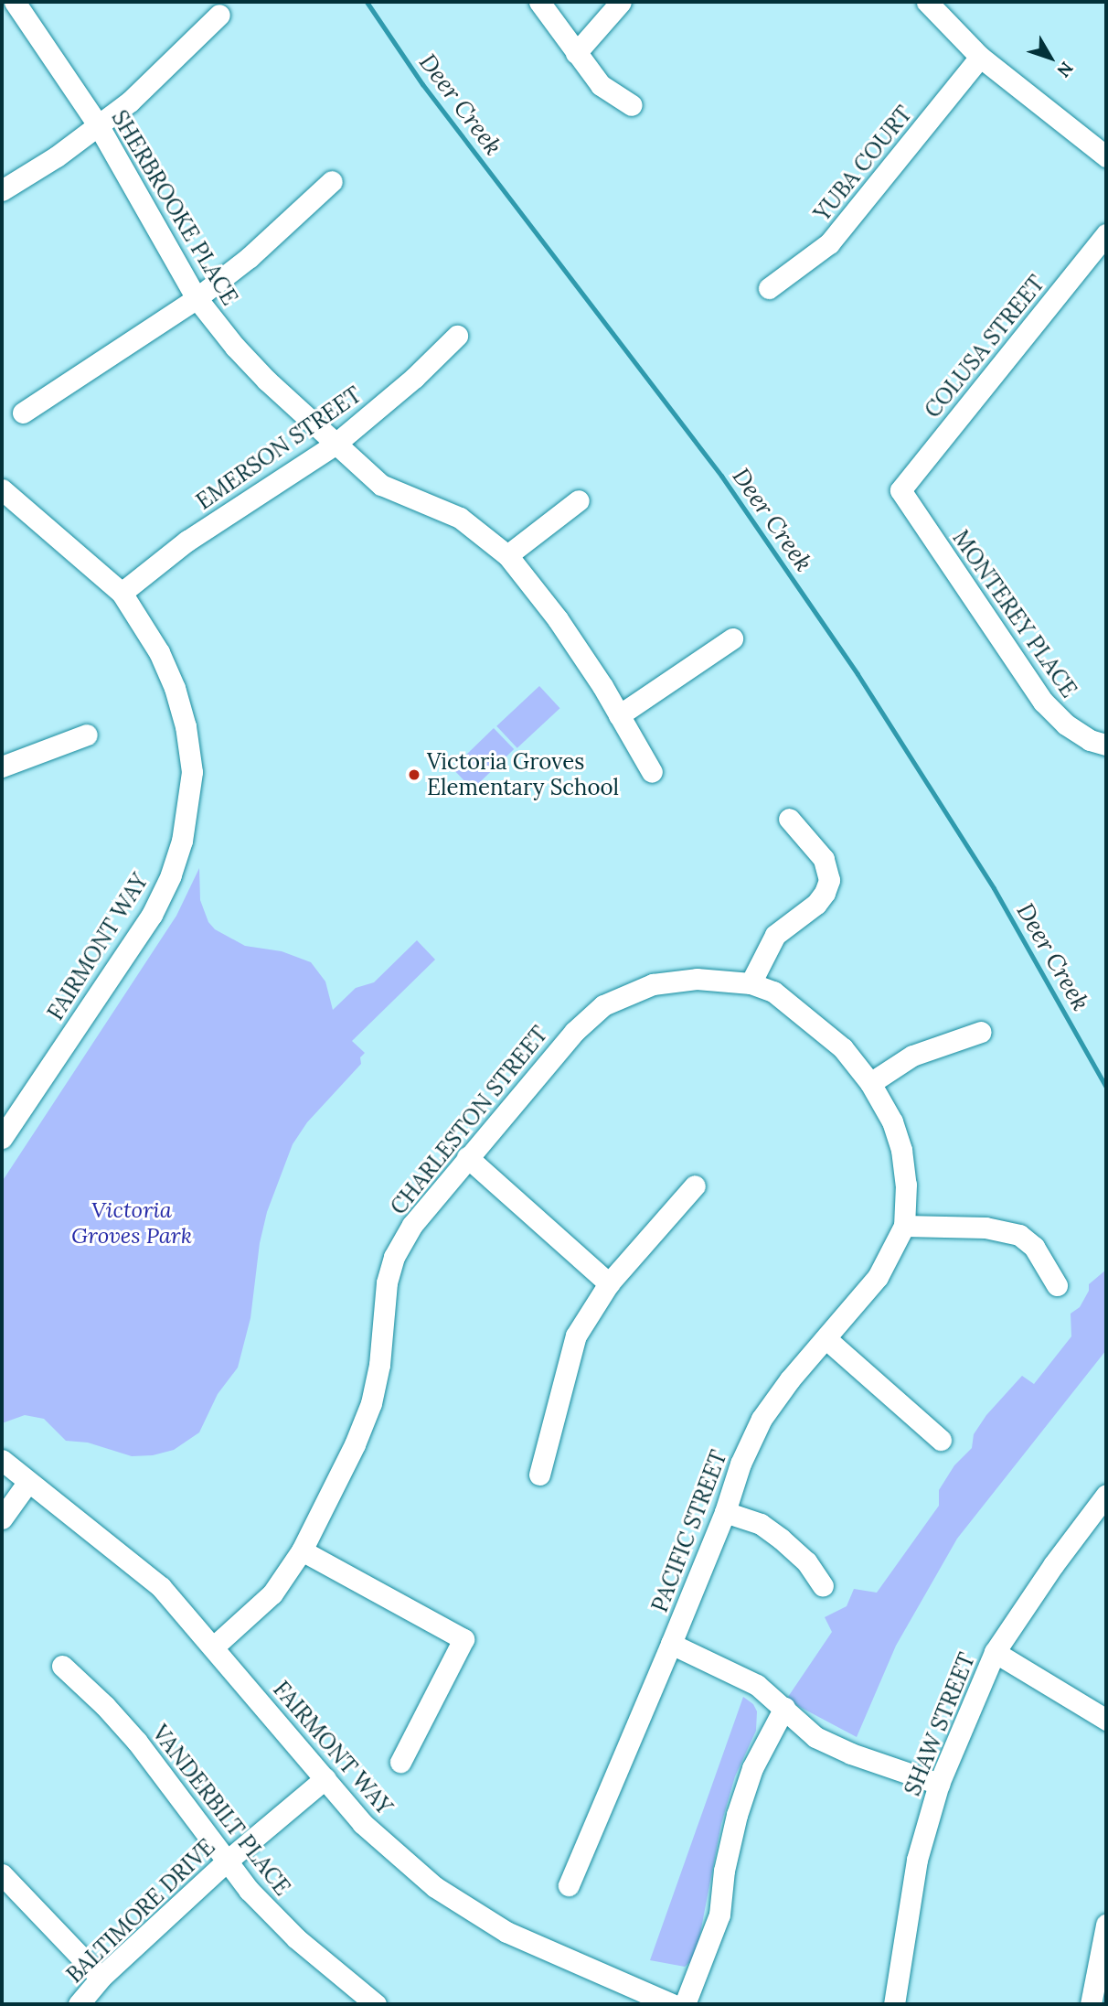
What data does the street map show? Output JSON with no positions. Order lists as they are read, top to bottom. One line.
{"streets":{"street":["YUBA COURT","SHERBROOKE PLACE","COLUSA STREET","EMERSON STREET","MONTEREY PLACE","FAIRMONT WAY","CHARLESTON STREET","PACIFIC STREET","SHAW STREET","VANDERBILT PLACE","BALTIMORE DRIVE"]},"crossings":[["SHERBROOKE PLACE","EMERSON STREET"],["COLUSA STREET","MONTEREY PLACE"],["EMERSON STREET","FAIRMONT WAY"],["FAIRMONT WAY","CHARLESTON STREET"],["FAIRMONT WAY","BALTIMORE DRIVE"],["CHARLESTON STREET","PACIFIC STREET"],["VANDERBILT PLACE","BALTIMORE DRIVE"]],"water":["Deer Creek"],"parks":["Victoria Groves Park"],"places":["Victoria Groves Elementary School"],"north":"bottom right"}
